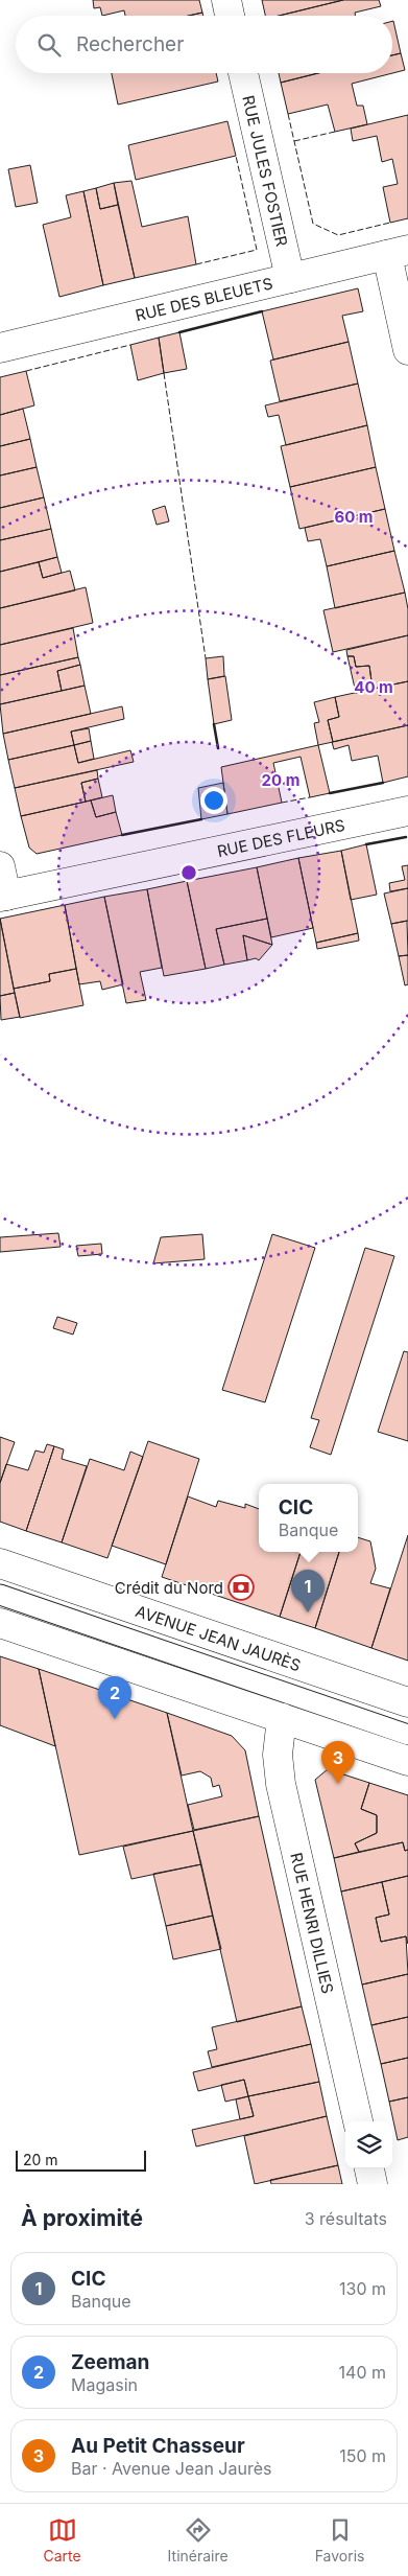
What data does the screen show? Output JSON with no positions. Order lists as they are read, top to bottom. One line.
{"streets":{"street":["RUE JULES FOSTIER","RUE DES BLEUETS","RUE DES FLEURS","AVENUE JEAN JAURÈS","RUE HENRI DILLIES"]},"crossings":[["RUE JULES FOSTIER","RUE DES BLEUETS"]],"places":{"bank":["Crédit du Nord"]},"scale_bar":"20 m","page":{"search":"Rechercher","popup":["CIC","Banque"],"pins":["1","2","3"],"scale":"20 m","heading":["À proximité","3 résultats"],"list":[{"mark":"1","name":"CIC","note":"Banque","value":"130 m"},{"mark":"2","name":"Zeeman","note":"Magasin","value":"140 m"},{"mark":"3","name":"Au Petit Chasseur","note":"Bar · Avenue Jean Jaurès","value":"150 m"}],"nav":["Carte","Itinéraire","Favoris"]},"rings":["60 m","40 m","20 m"]}
